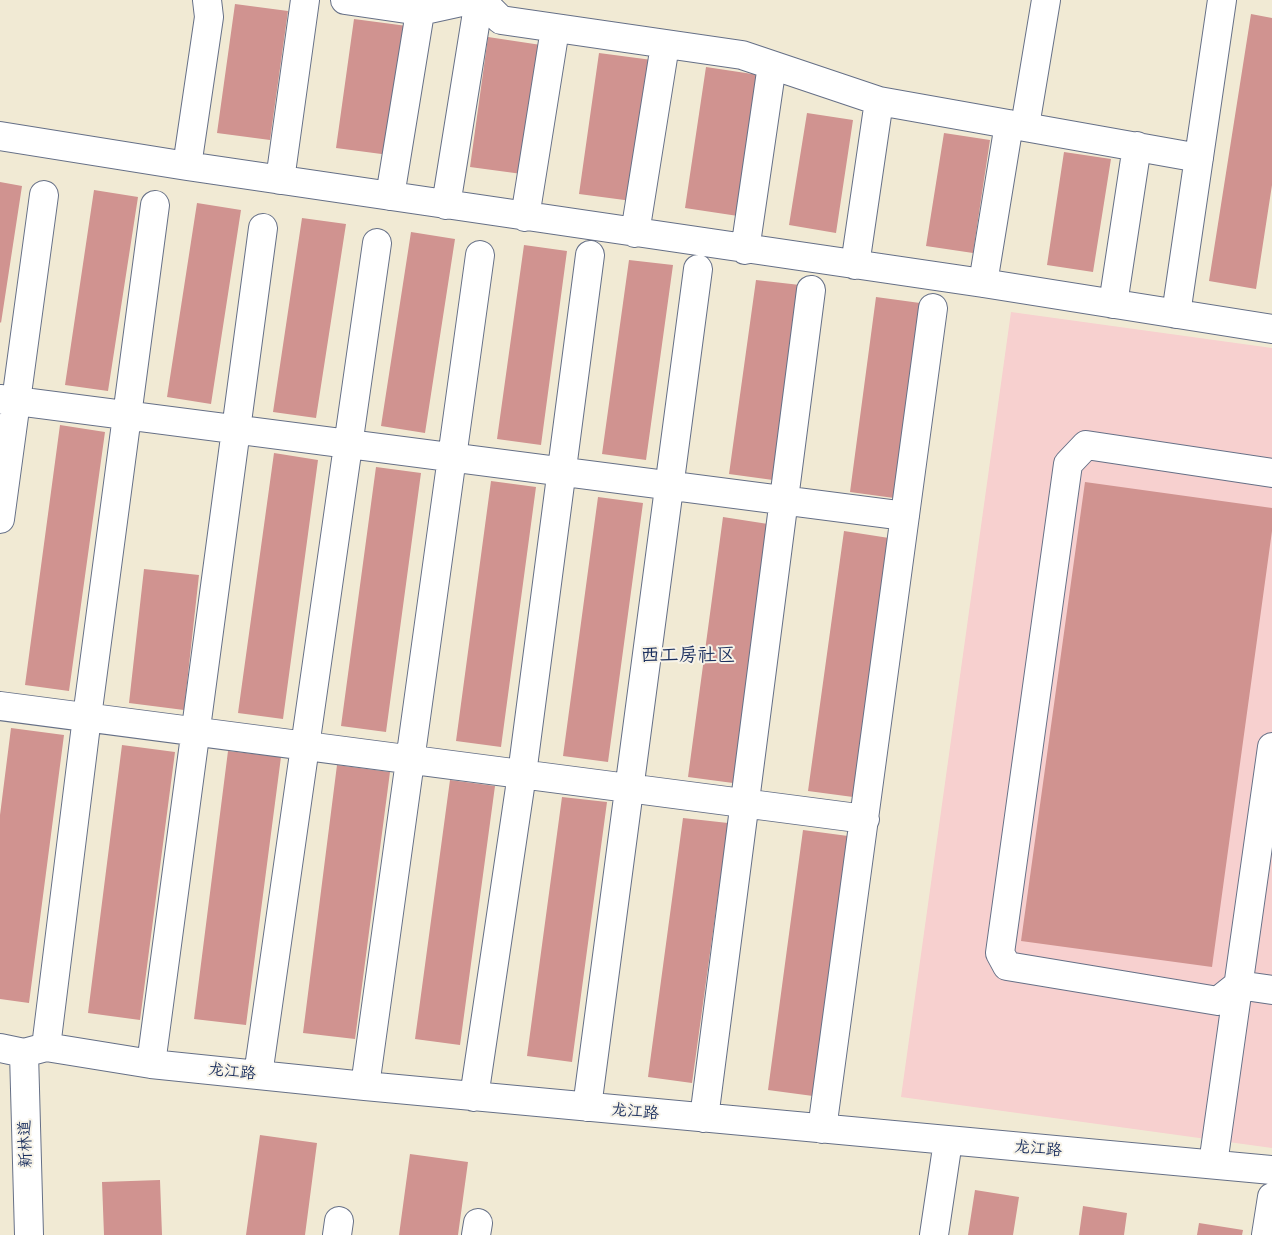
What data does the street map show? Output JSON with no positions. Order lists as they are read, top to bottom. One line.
{"streets":{"street":["龙江路","新林道"]},"crossings":[["龙江路","新林道"]],"districts":["西工房社区"]}
